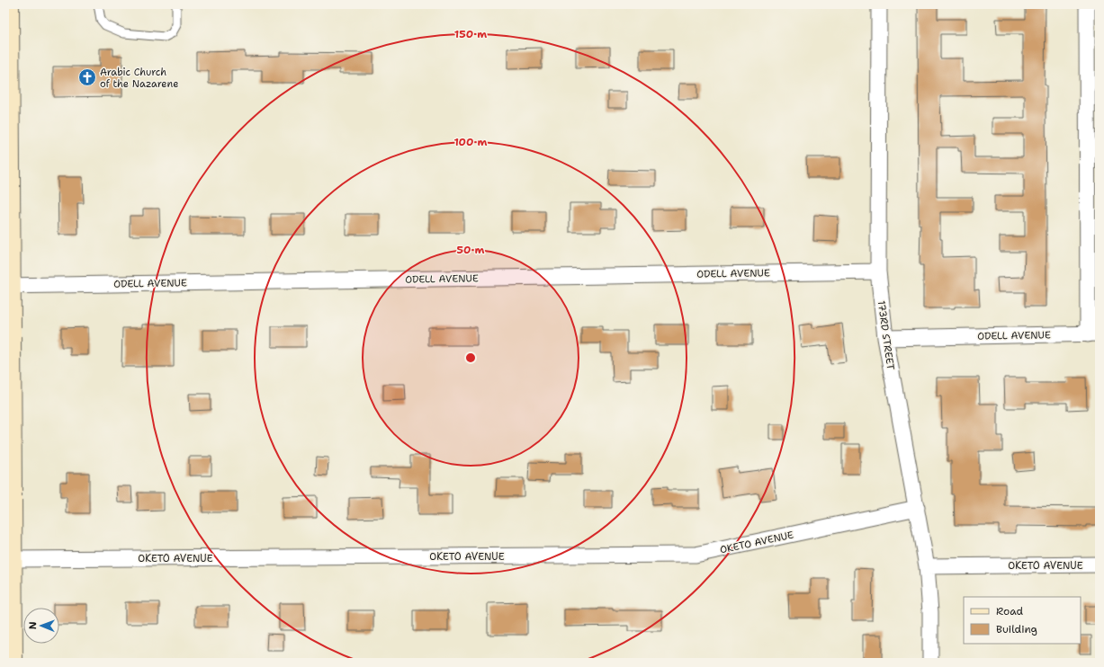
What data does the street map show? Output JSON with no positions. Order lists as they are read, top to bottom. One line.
{"streets":{"street":["ODELL AVENUE","173RD STREET","OKETO AVENUE"]},"crossings":[["ODELL AVENUE","173RD STREET"],["173RD STREET","OKETO AVENUE"]],"places":{"church":["Arabic Church of the Nazarene"]},"legend":["Road","Building"],"north":"left","rings":["150 m","100 m","50 m"]}
